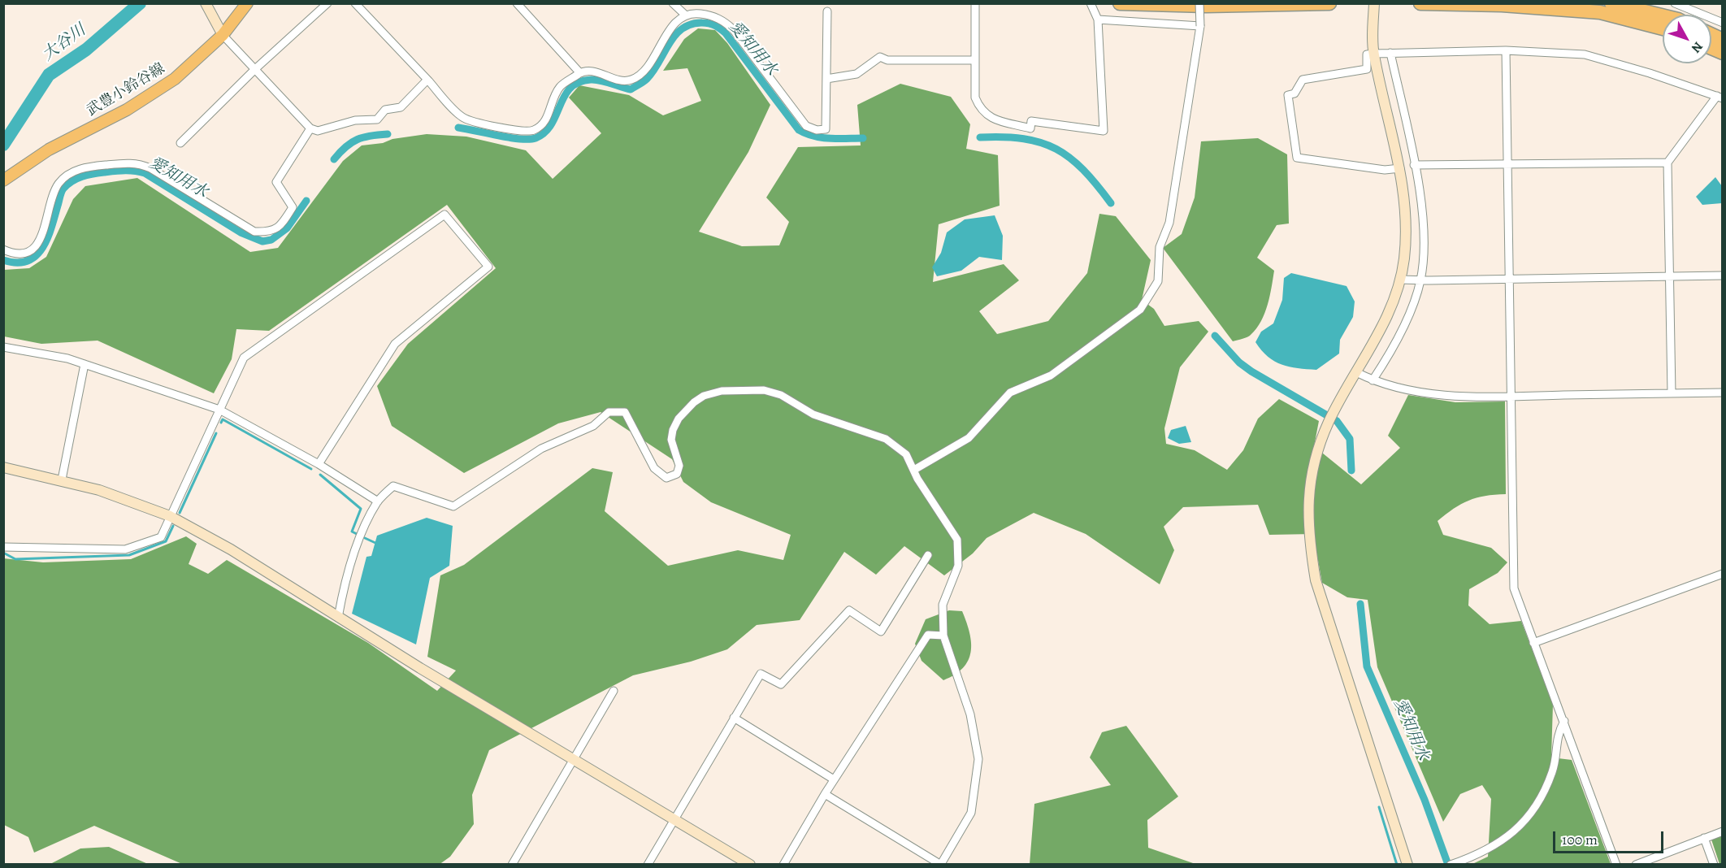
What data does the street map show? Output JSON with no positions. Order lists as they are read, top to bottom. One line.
{"streets":{"main road":["武豊小鈴谷線"]},"water":["大谷川","愛知用水"],"scale_bar":"100 m","north":"bottom right"}
